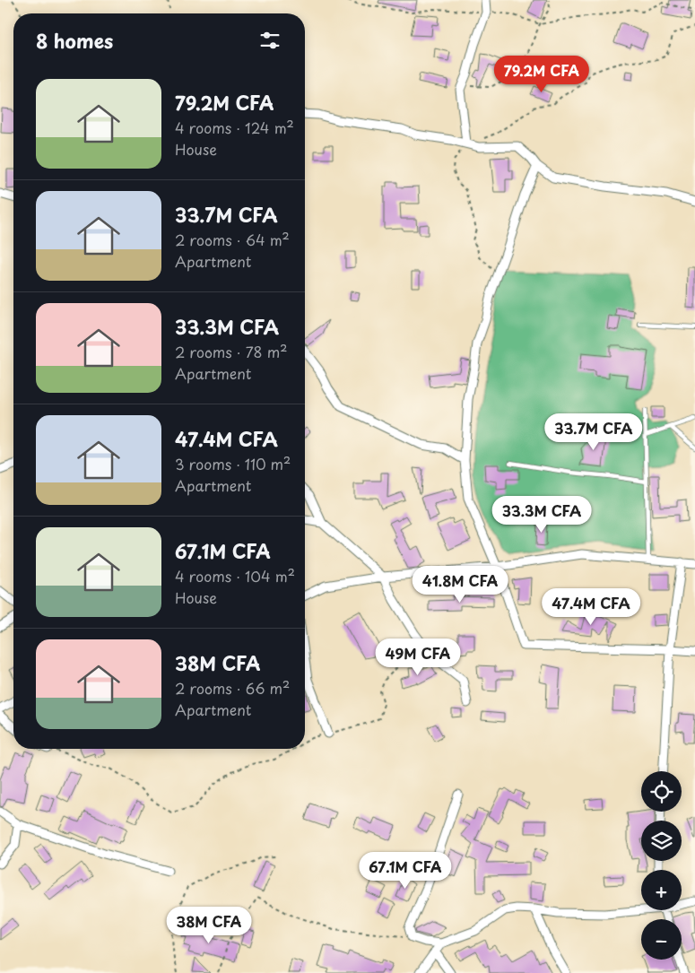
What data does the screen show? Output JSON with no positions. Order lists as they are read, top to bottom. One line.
{"page":{"heading":"8 homes","price":["79.2M CFA","33.7M CFA","33.3M CFA","41.8M CFA","47.4M CFA","49M CFA","67.1M CFA","38M CFA"],"list":[{"name":"79.2M CFA","note":"4 rooms · 124 m² · House"},{"name":"33.7M CFA","note":"2 rooms · 64 m² · Apartment"},{"name":"33.3M CFA","note":"2 rooms · 78 m² · Apartment"},{"name":"47.4M CFA","note":"3 rooms · 110 m² · Apartment"},{"name":"67.1M CFA","note":"4 rooms · 104 m² · House"},{"name":"38M CFA","note":"2 rooms · 66 m² · Apartment"}],"map_buttons":["+","−"]}}
